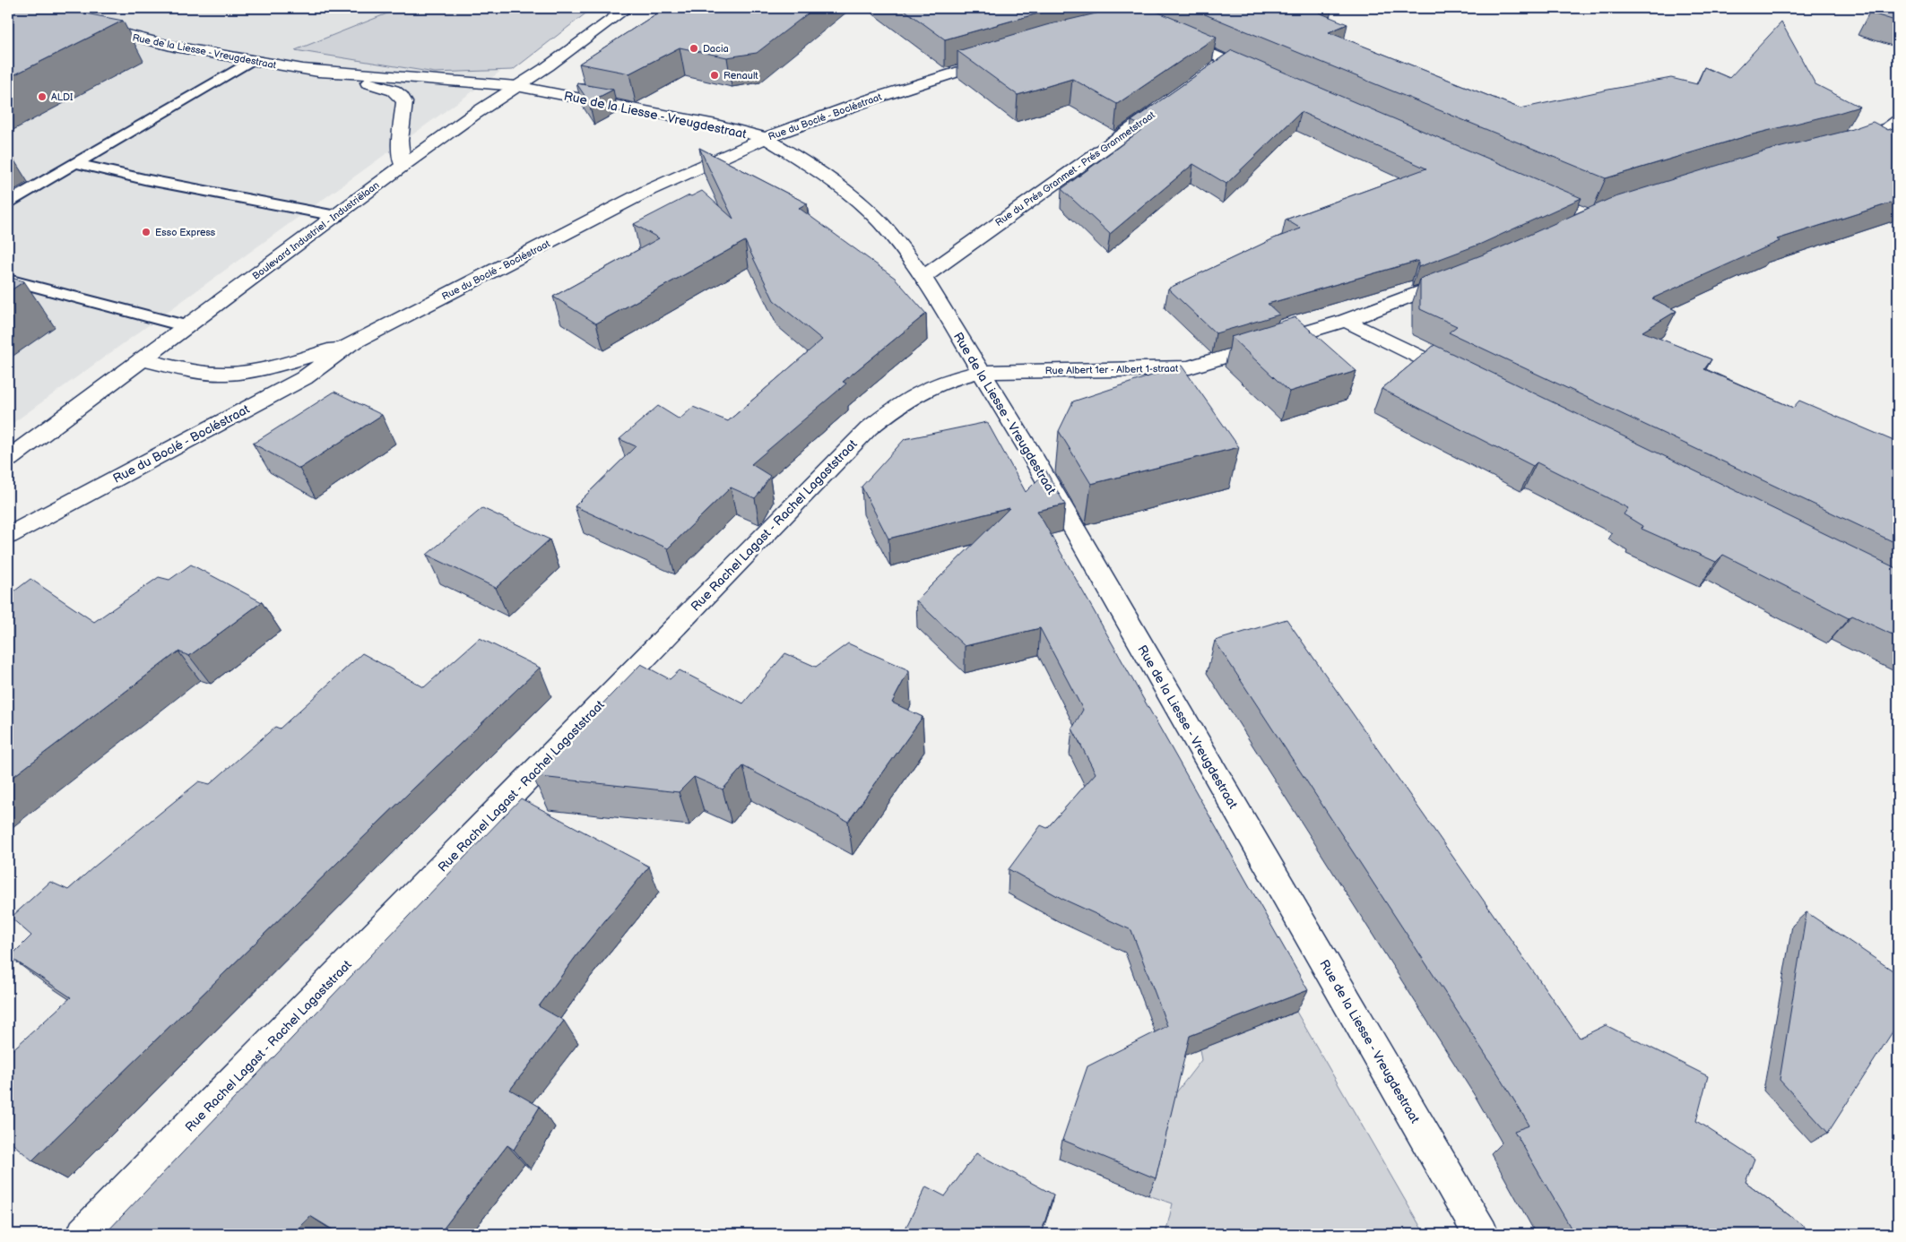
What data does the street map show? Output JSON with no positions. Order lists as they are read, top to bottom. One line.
{"streets":{"street":["Rue de la Liesse - Vreugdestraat","Rue du Boclé - Bocléstraat","Rue du Prés Granmet - Prés Granmetstraat","Boulevard Industriel - Industriëlaan","Rue Albert 1er - Albert 1-straat","Rue Rachel Lagast - Rachel Lagaststraat"]},"crossings":[["Rue de la Liesse - Vreugdestraat","Rue du Boclé - Bocléstraat"],["Rue de la Liesse - Vreugdestraat","Rue du Prés Granmet - Prés Granmetstraat"],["Rue de la Liesse - Vreugdestraat","Boulevard Industriel - Industriëlaan"],["Rue de la Liesse - Vreugdestraat","Rue Albert 1er - Albert 1-straat"],["Rue de la Liesse - Vreugdestraat","Rue Rachel Lagast - Rachel Lagaststraat"],["Rue du Boclé - Bocléstraat","Boulevard Industriel - Industriëlaan"],["Rue Albert 1er - Albert 1-straat","Rue Rachel Lagast - Rachel Lagaststraat"]],"places":["Dacia","Renault","ALDI","Esso Express"]}
